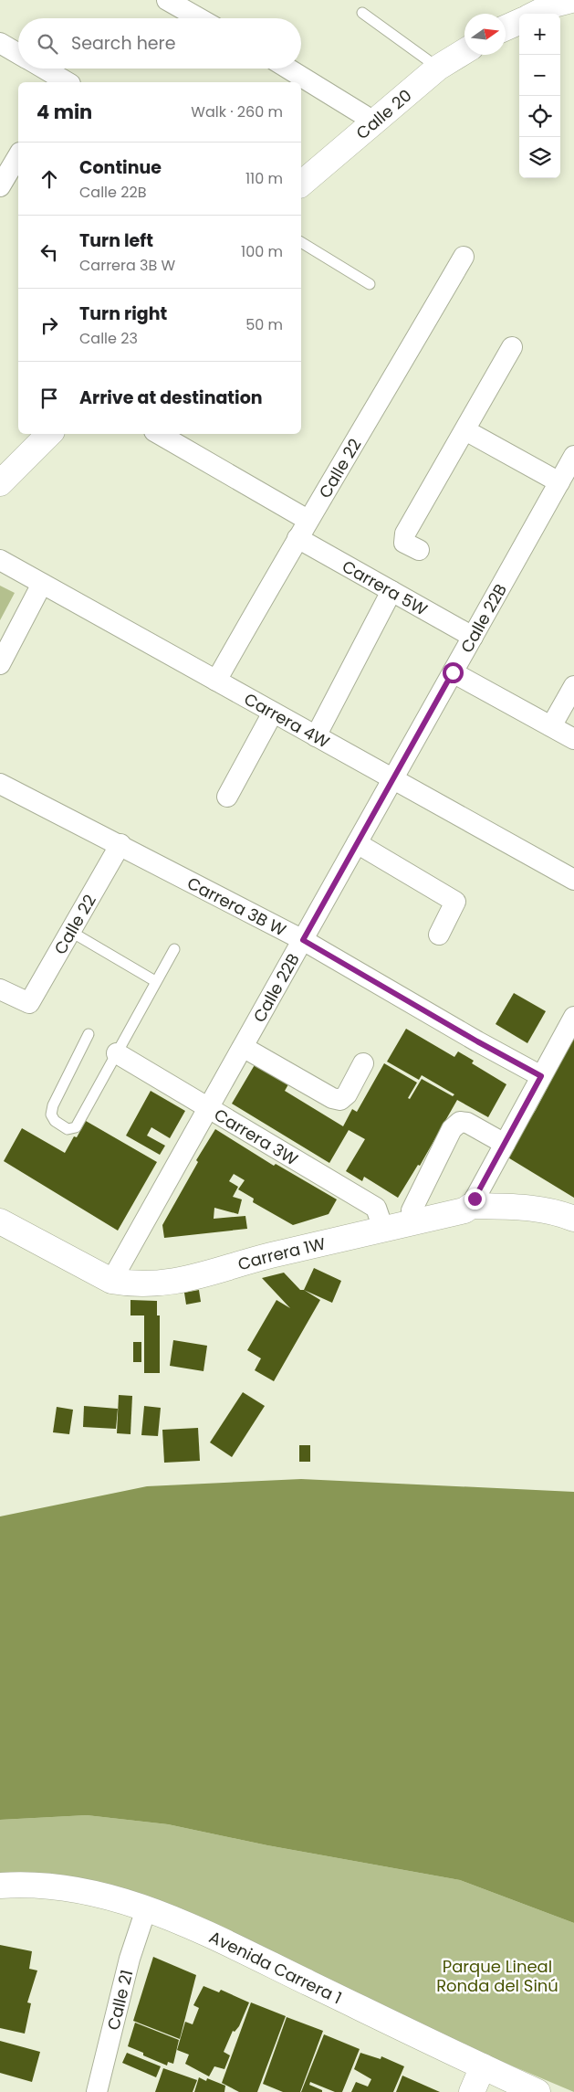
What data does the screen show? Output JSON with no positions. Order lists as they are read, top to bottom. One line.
{"streets":{"street":["Calle 20","Calle 22","Carrera 5W","Calle 22B","Carrera 4W","Carrera 3B W","Carrera 3W","Carrera 1W","Avenida Carrera 1","Calle 21"]},"crossings":[["Calle 22","Carrera 5W"],["Calle 22","Carrera 4W"],["Calle 22","Carrera 3B W"],["Carrera 5W","Calle 22B"],["Calle 22B","Carrera 4W"],["Calle 22B","Carrera 3B W"],["Calle 22B","Carrera 3W"],["Calle 22B","Carrera 1W"],["Carrera 3W","Carrera 1W"],["Avenida Carrera 1","Calle 21"]],"parks":["Parque Lineal Ronda del Sinú"],"north":"right","page":{"map_buttons":["+","−"],"search":"Search here","heading":["4 min","Walk · 260 m"],"list":[["Continue","Calle 22B","110 m"],["Turn left","Carrera 3B W","100 m"],["Turn right","Calle 23","50 m"],"Arrive at destination"]}}
